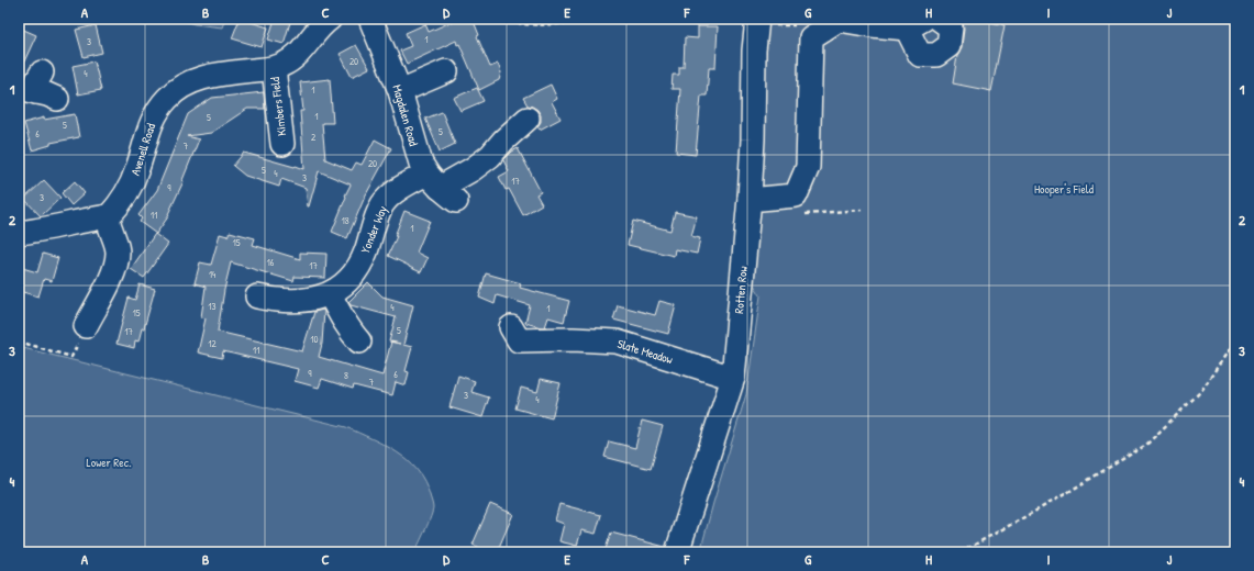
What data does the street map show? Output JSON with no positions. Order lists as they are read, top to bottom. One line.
{"streets":{"street":["Kimbers Field","Magdalen Road","Avenell Road","Yonder Way","Rotten Row","Slate Meadow"]},"crossings":[["Kimbers Field","Avenell Road"],["Magdalen Road","Yonder Way"],["Rotten Row","Slate Meadow"]],"parks":["Hooper's Field","Lower Rec."],"house_numbers":["1","3","20","4","1","1","5","5","5","6","2","7","20","5","4","3","17","9","3","11","18","1","15","16","17","14","13","4","1","15","5","17","10","12","11","9","6","8","7","3","4"],"grid":{"columns":["A","B","C","D","E","F","G","H","I","J"],"rows":["1","2","3","4"]}}
